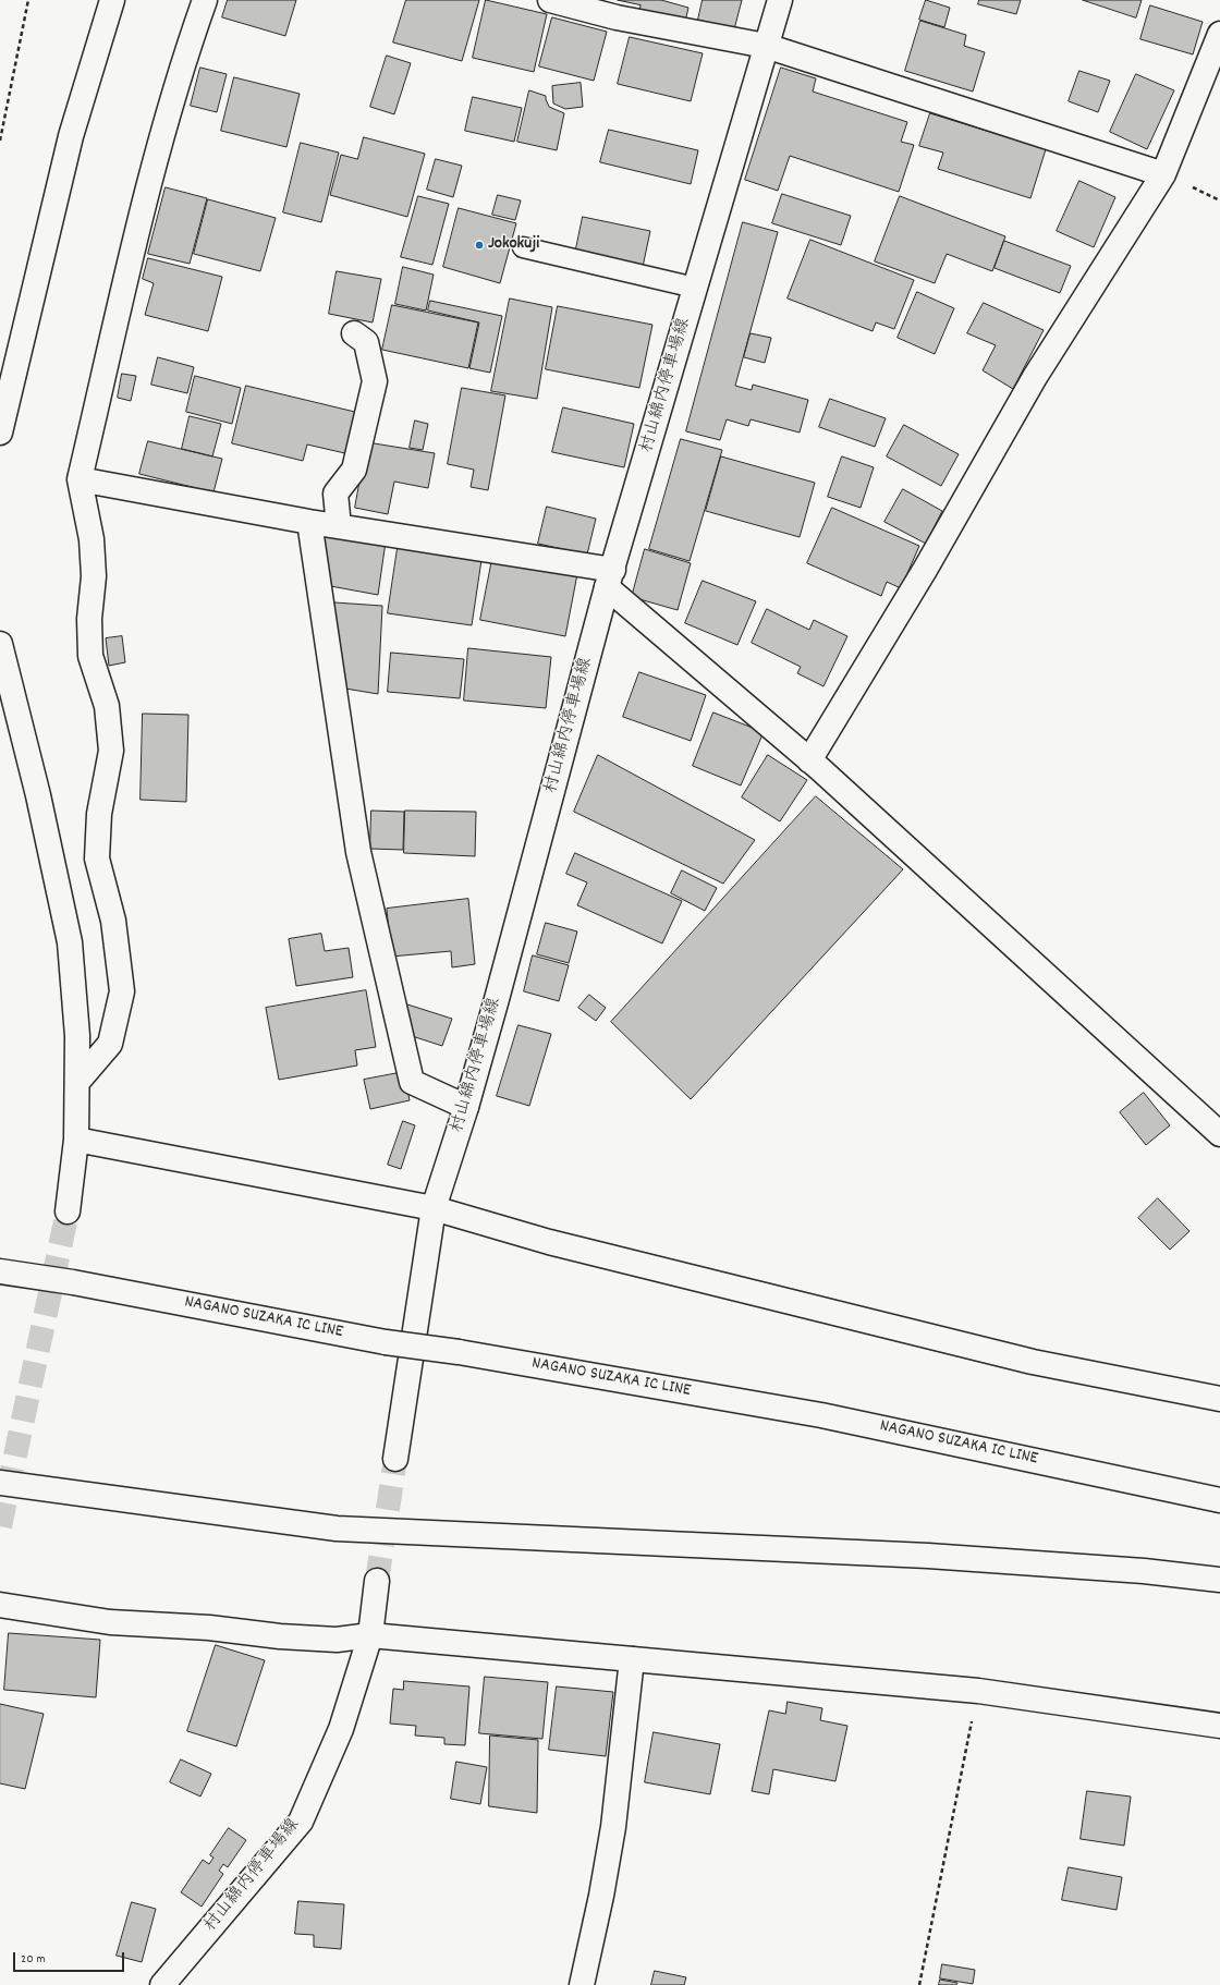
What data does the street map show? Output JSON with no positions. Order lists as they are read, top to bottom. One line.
{"streets":{"street":["村山綿内停車場線","NAGANO SUZAKA IC LINE"]},"places":["Jokokuji"],"scale_bar":"20 m"}
